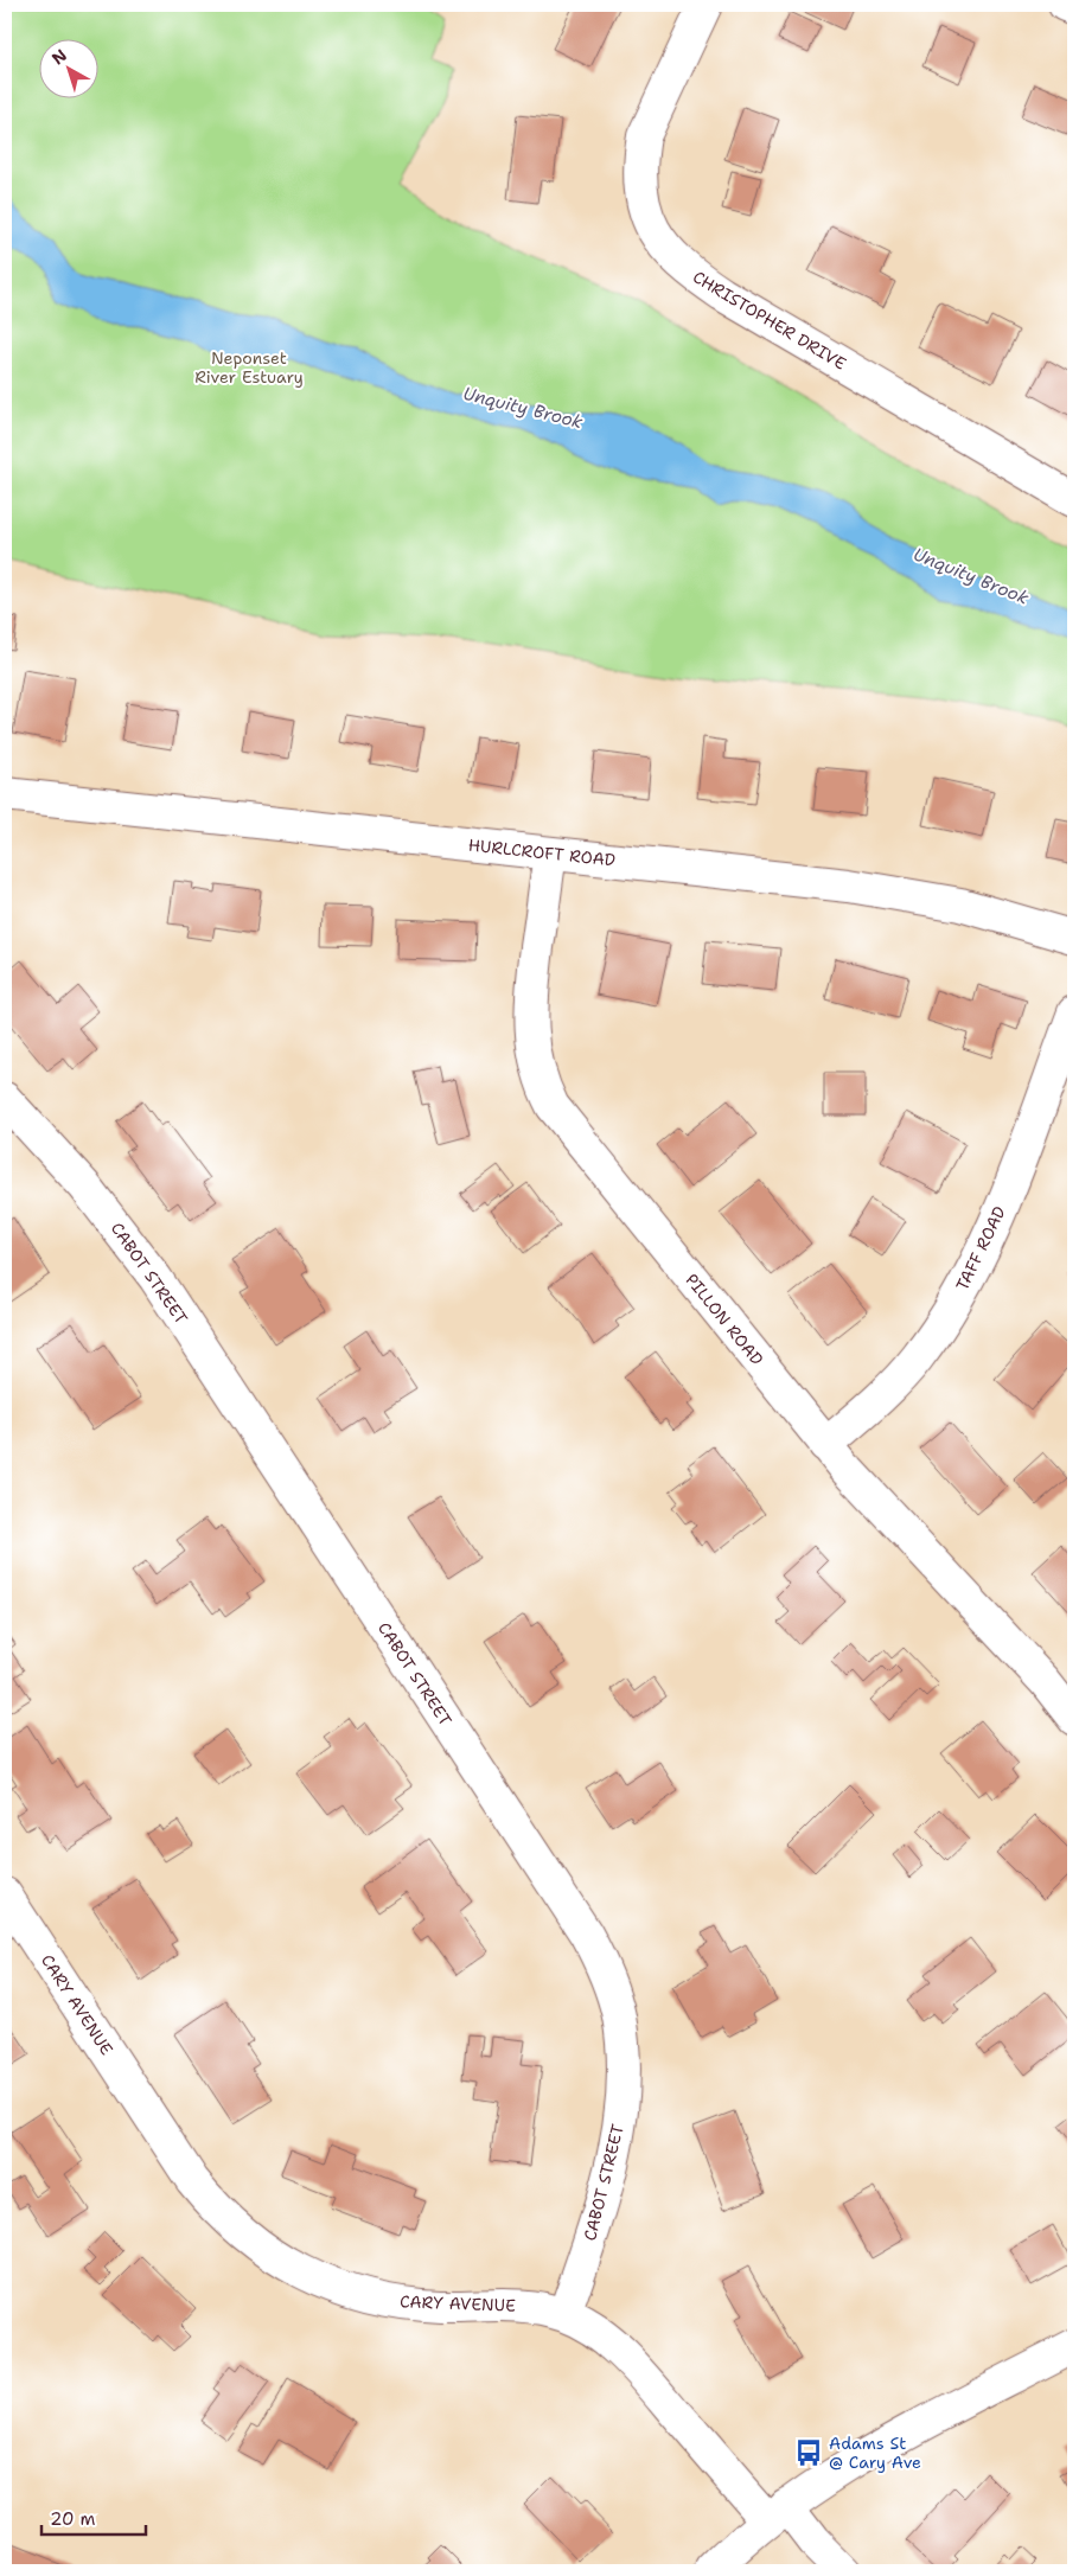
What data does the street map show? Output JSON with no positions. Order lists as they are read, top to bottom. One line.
{"streets":{"street":["CHRISTOPHER DRIVE","HURLCROFT ROAD","TAFF ROAD","CABOT STREET","PILLON ROAD","CARY AVENUE"]},"crossings":[["HURLCROFT ROAD","PILLON ROAD"],["TAFF ROAD","PILLON ROAD"],["CABOT STREET","CARY AVENUE"]],"water":["Unquity Brook"],"parks":["Neponset River Estuary"],"places":{"bus stop":["Adams St @ Cary Ave"]},"scale_bar":"20 m","north":"top left"}
